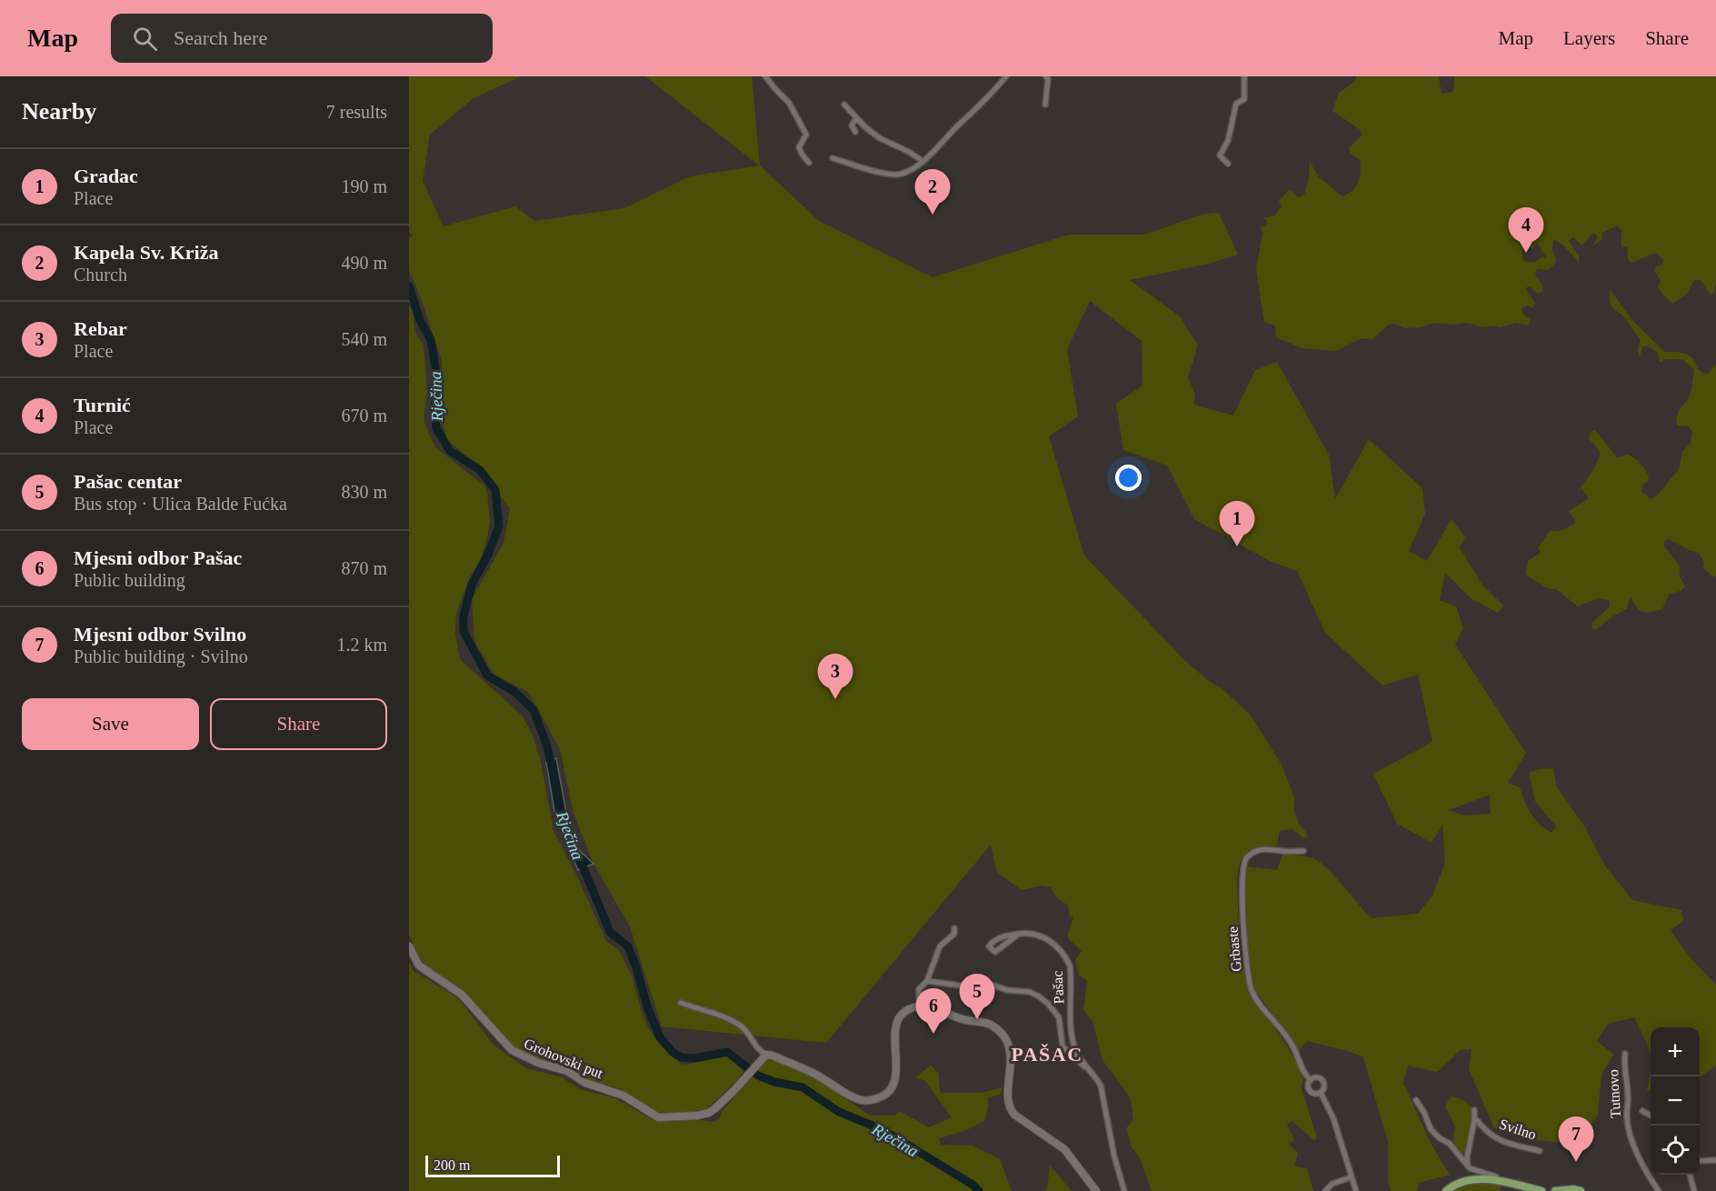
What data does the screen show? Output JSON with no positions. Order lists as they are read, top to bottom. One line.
{"streets":{"main road":["Grohovski put"],"street":["Grbaste","Pašac","Tutnovo","Svilno"]},"districts":["PAŠAC"],"water":["Rječina"],"scale_bar":"200 m","page":{"header":"Map","search":"Search here","nav":["Map","Layers","Share"],"heading":["Nearby","7 results"],"list":[{"mark":"1","name":"Gradac","note":"Place","value":"190 m"},{"mark":"2","name":"Kapela Sv. Križa","note":"Church","value":"490 m"},{"mark":"3","name":"Rebar","note":"Place","value":"540 m"},{"mark":"4","name":"Turnić","note":"Place","value":"670 m"},{"mark":"5","name":"Pašac centar","note":"Bus stop · Ulica Balde Fućka","value":"830 m"},{"mark":"6","name":"Mjesni odbor Pašac","note":"Public building","value":"870 m"},{"mark":"7","name":"Mjesni odbor Svilno","note":"Public building · Svilno","value":"1.2 km"}],"pins":["2","4","1","3","5","6","7"],"buttons":["Save","Share"],"map_buttons":["+","−"],"scale":"200 m"}}
